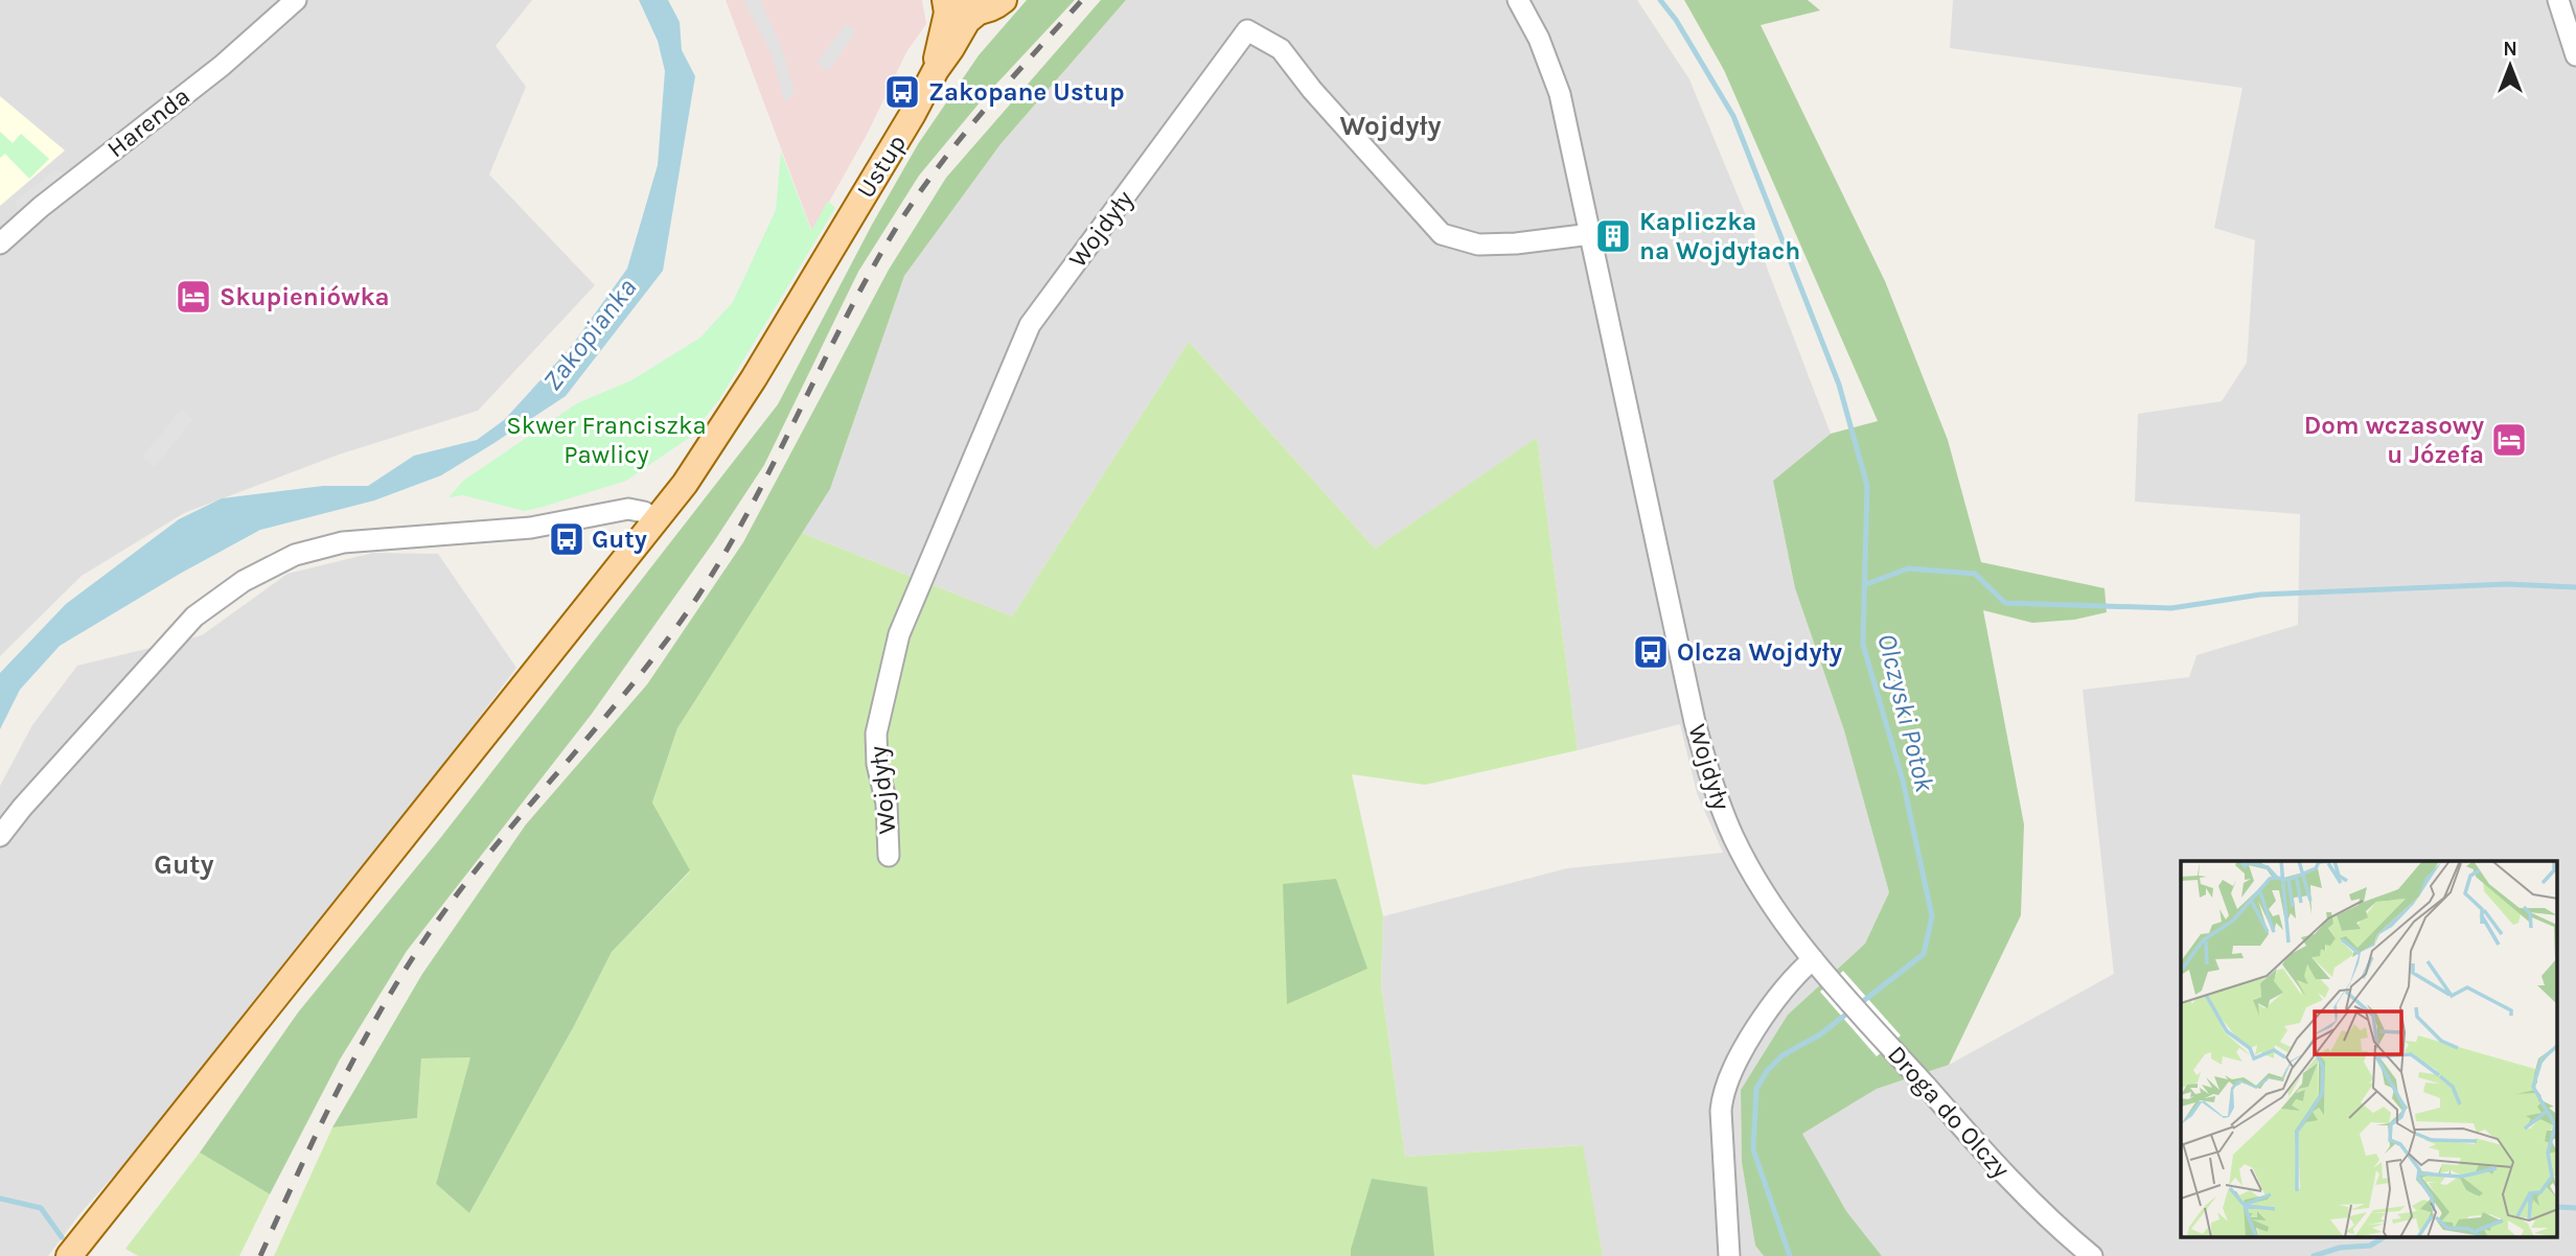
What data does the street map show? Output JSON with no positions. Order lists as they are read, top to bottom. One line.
{"streets":{"main road":["Ustup"],"street":["Harenda","Wojdyły","Droga do Olczy"]},"crossings":[["Wojdyły","Droga do Olczy"]],"districts":["Wojdyły","Guty"],"water":["Zakopianka","Olczyski Potok"],"parks":["Skwer Franciszka Pawlicy"],"places":{"bus stop":["Zakopane Ustup","Guty","Olcza Wojdyły"],"building":["Kapliczka na Wojdyłach"],"hotel":["Skupieniówka","Dom wczasowy u Józefa"]},"north":"top"}
